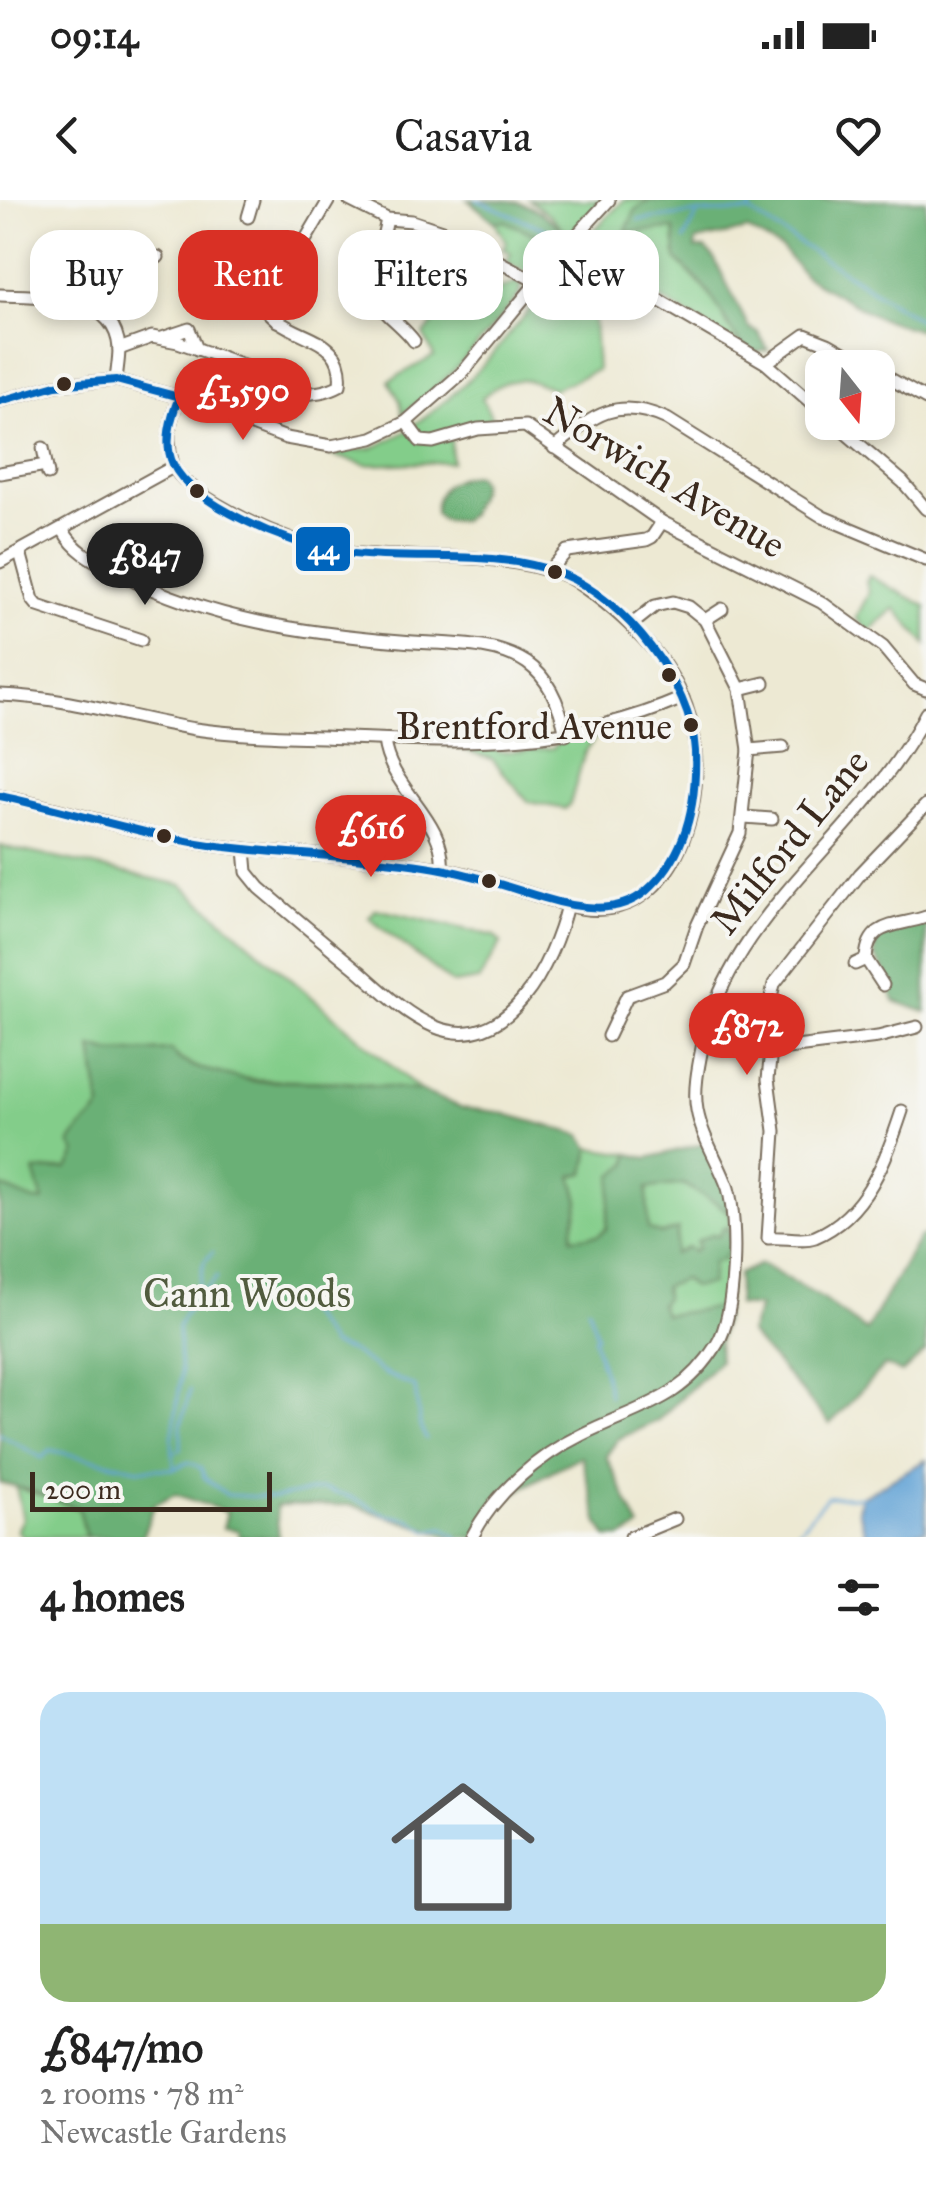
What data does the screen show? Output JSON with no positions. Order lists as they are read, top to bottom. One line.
{"streets":{"street":["Norwich Avenue","Milford Lane"]},"parks":["Cann Woods"],"places":["Brentford Avenue"],"lines":["transit line 44"],"scale_bar":"200 m","north":"bottom","page":{"status":"09:14","header":"Casavia","chip":["Buy","Rent","Filters","New"],"price":["£1,590","£847","£616","£872"],"scale":"200 m","heading":"4 homes","list":[{"name":"£847/mo","note":"2 rooms · 78 m² · Newcastle Gardens"}]}}
